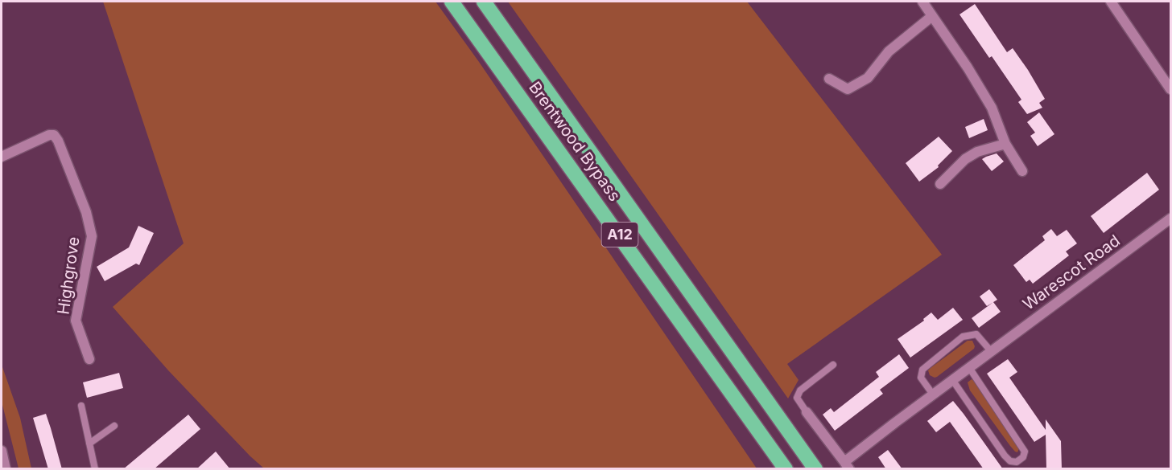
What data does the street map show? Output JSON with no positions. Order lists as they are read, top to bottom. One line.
{"streets":{"highway":["Brentwood Bypass","A12"],"street":["Warescot Road","Highgrove"]}}
